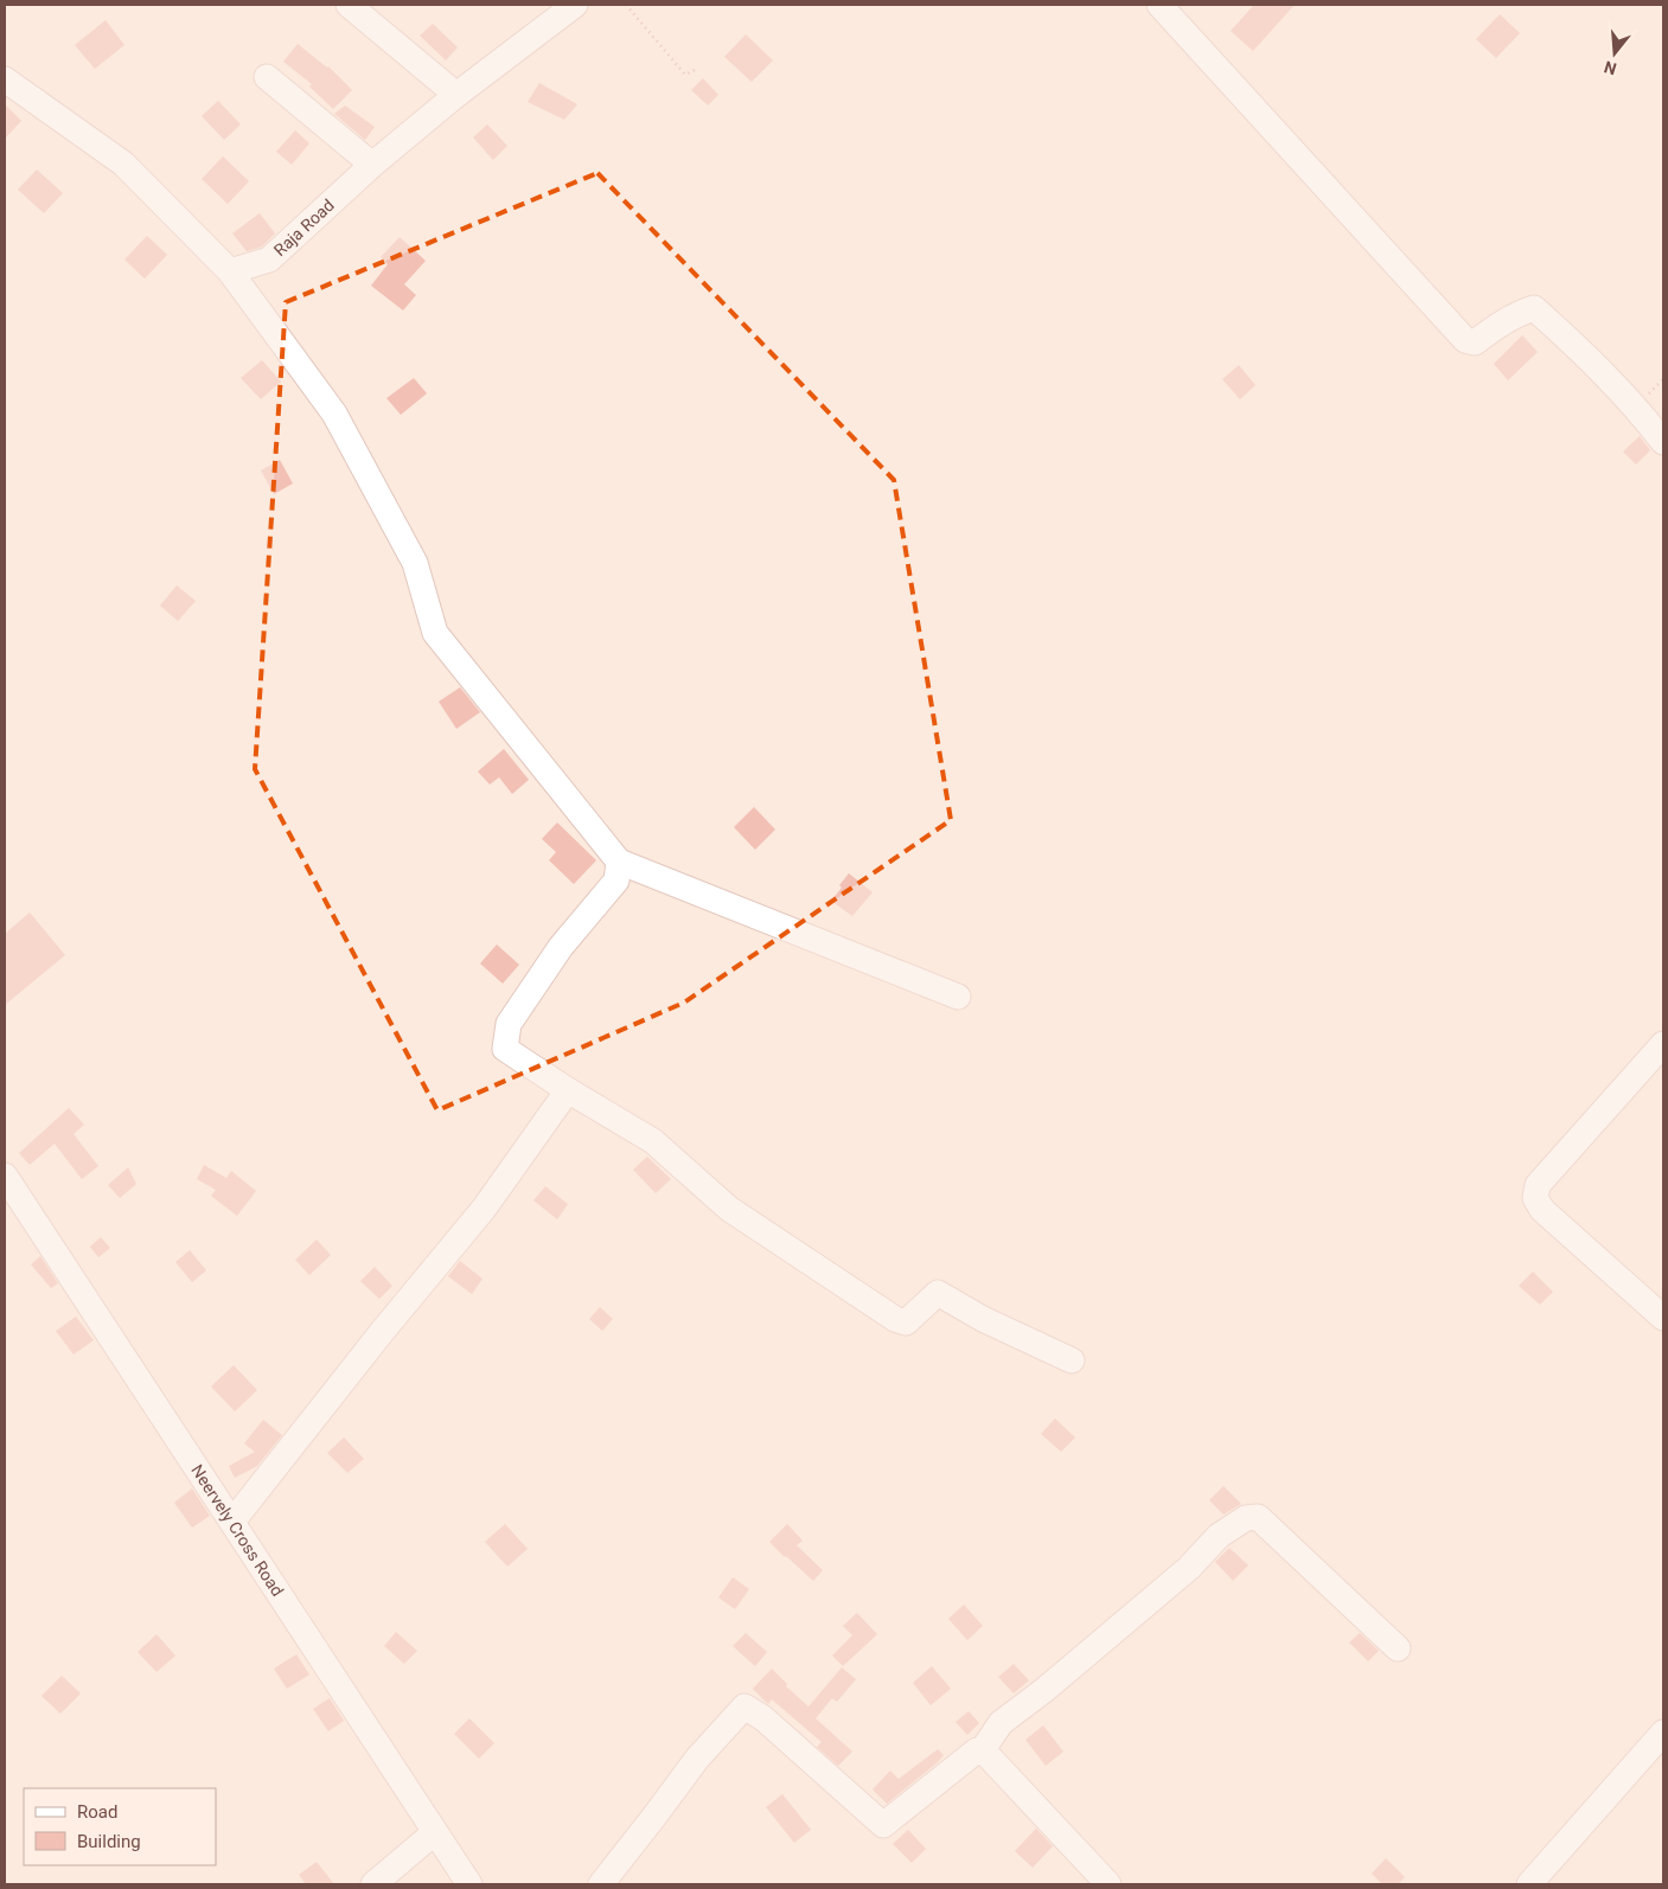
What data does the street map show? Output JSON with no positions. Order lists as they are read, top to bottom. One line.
{"streets":{"street":["Raja Road","Neervely Cross Road"]},"legend":["Road","Building"],"north":"bottom"}
